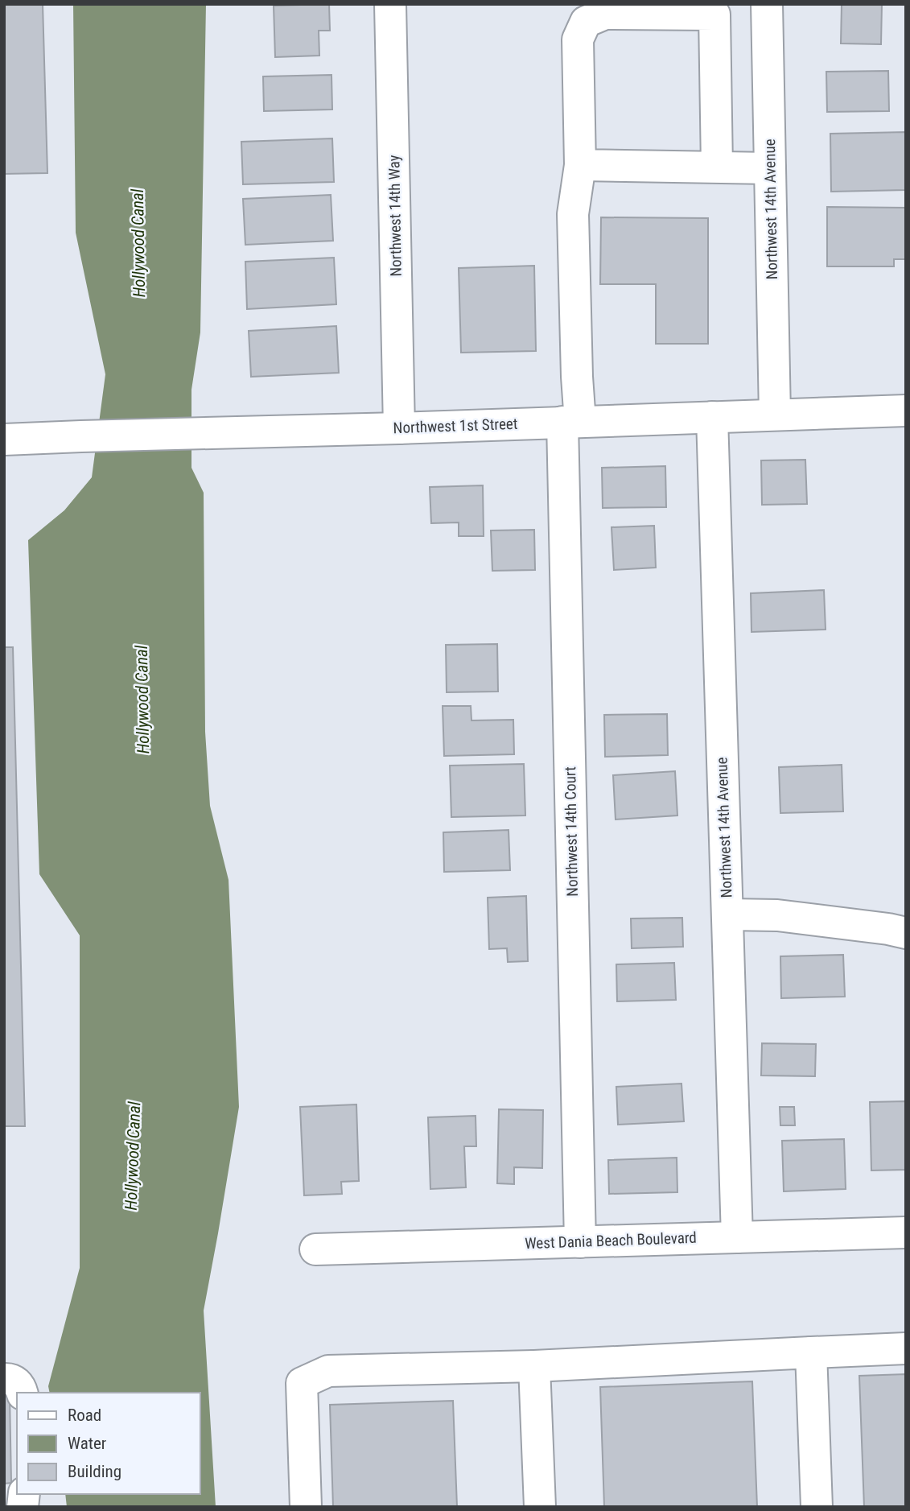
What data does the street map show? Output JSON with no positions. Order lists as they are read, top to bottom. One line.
{"streets":{"street":["Northwest 14th Avenue","Northwest 14th Way","Northwest 1st Street","Northwest 14th Court","West Dania Beach Boulevard"]},"crossings":[["Northwest 14th Avenue","Northwest 1st Street"],["Northwest 14th Avenue","West Dania Beach Boulevard"],["Northwest 14th Way","Northwest 1st Street"],["Northwest 1st Street","Northwest 14th Court"],["Northwest 14th Court","West Dania Beach Boulevard"]],"water":["Hollywood Canal"],"legend":["Road","Water","Building"]}
